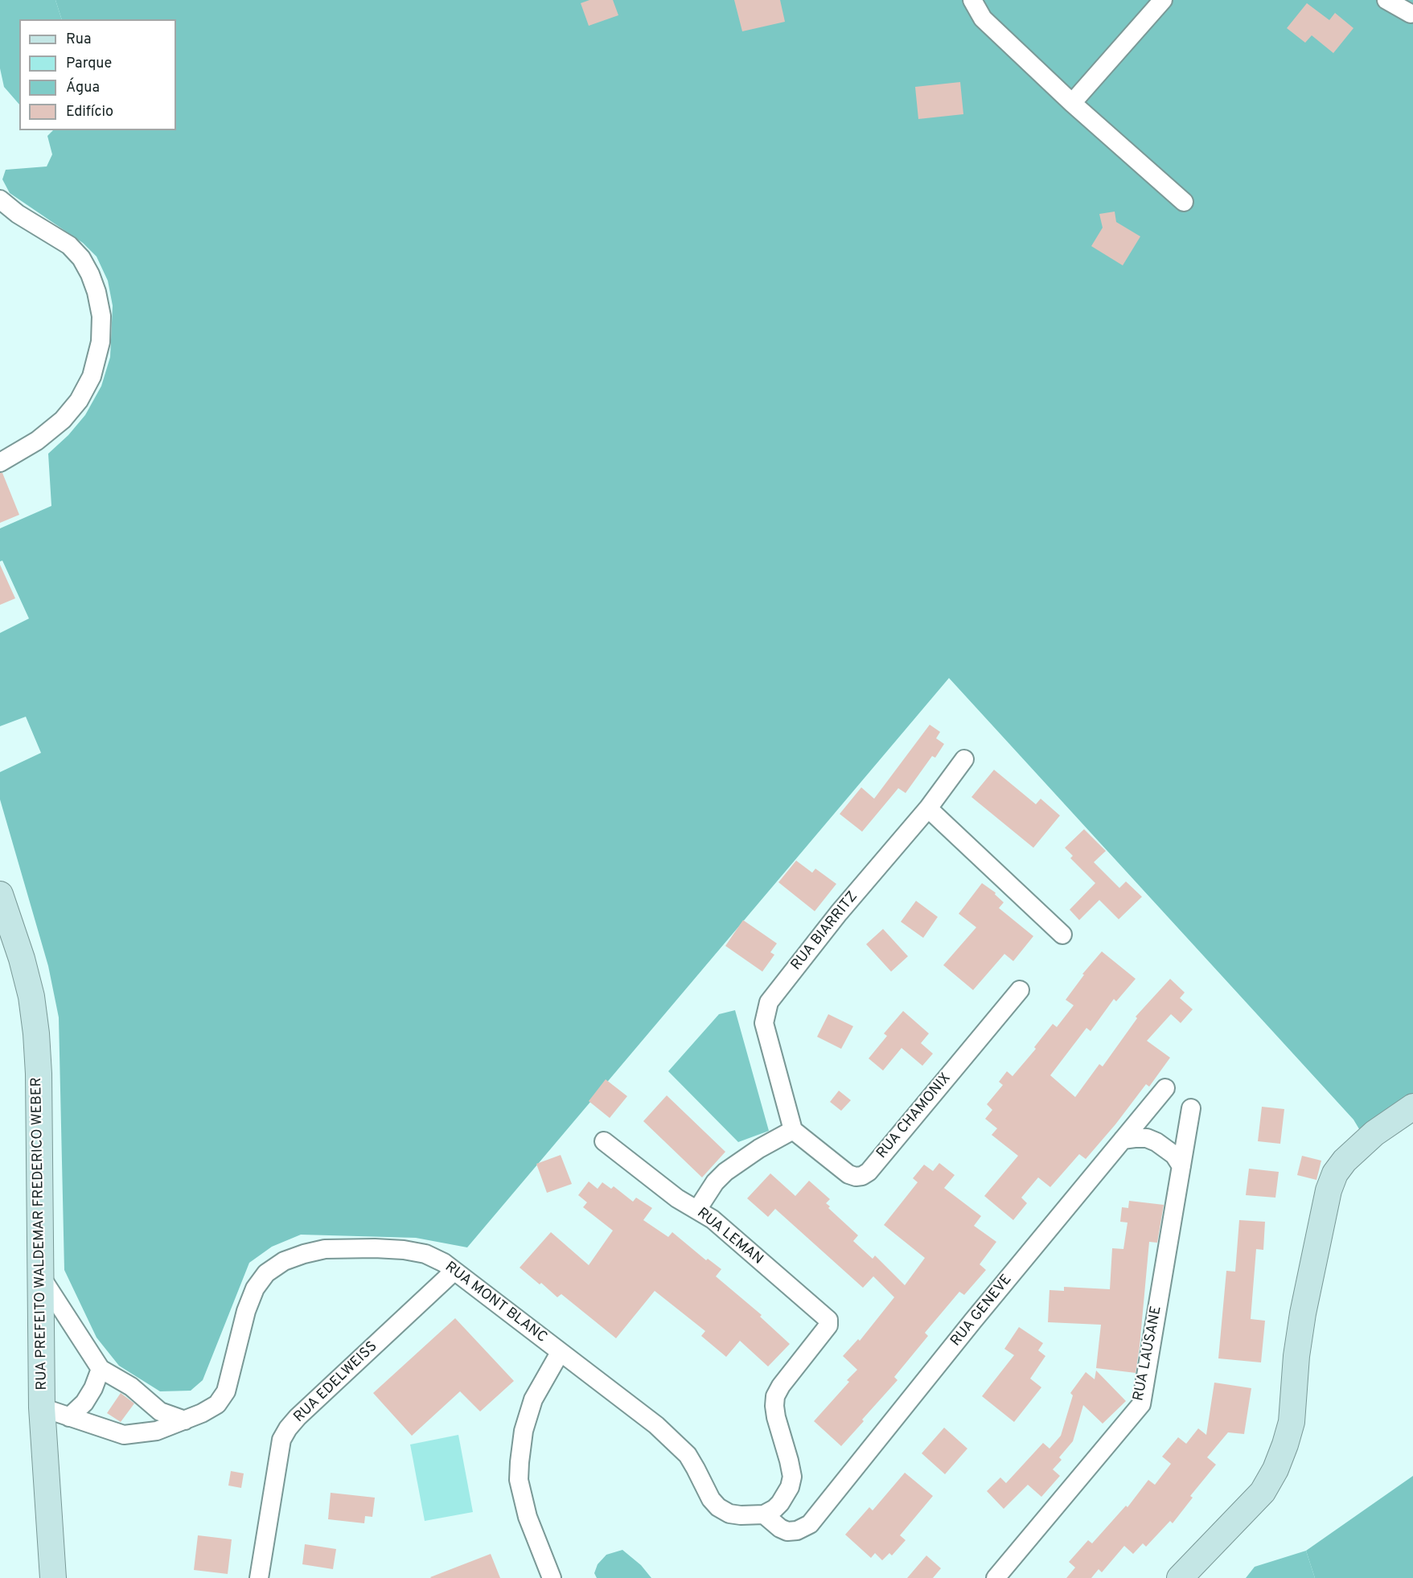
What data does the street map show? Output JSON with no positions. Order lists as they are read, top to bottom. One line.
{"streets":{"main road":["RUA PREFEITO WALDEMAR FREDERICO WEBER"],"street":["RUA BIARRITZ","RUA CHAMONIX","RUA LEMAN","RUA MONT BLANC","RUA GENEVE","RUA LAUSANE","RUA EDELWEISS"]},"crossings":[["RUA BIARRITZ","RUA CHAMONIX"],["RUA PREFEITO WALDEMAR FREDERICO WEBER","RUA MONT BLANC"],["RUA LEMAN","RUA MONT BLANC"],["RUA LEMAN","RUA GENEVE"],["RUA MONT BLANC","RUA GENEVE"],["RUA MONT BLANC","RUA EDELWEISS"]],"legend":["Rua","Parque","Água","Edifício"]}
